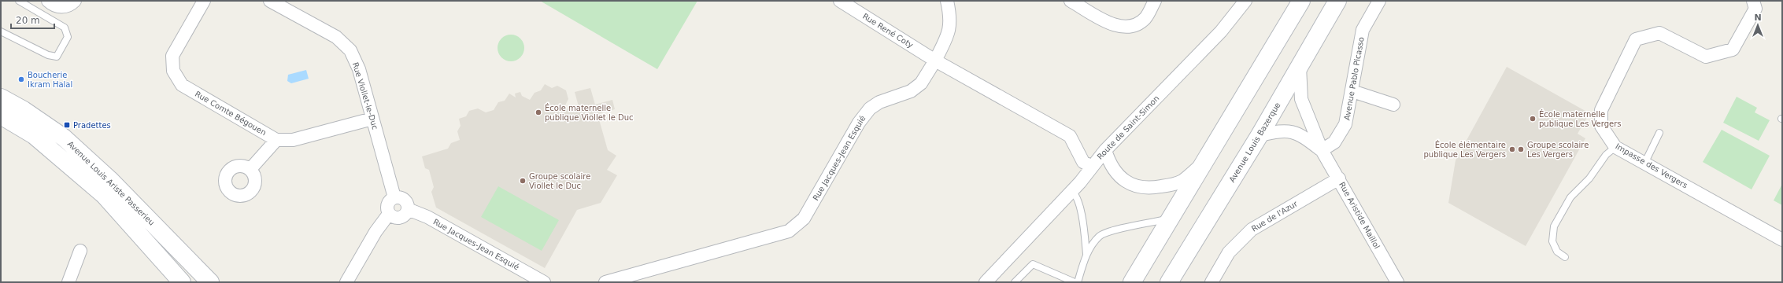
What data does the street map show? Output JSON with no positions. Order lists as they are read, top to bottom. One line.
{"streets":{"main road":["Avenue Louis Bazerque","Avenue Louis Ariste Passerieu"],"street":["Rue René Coty","Avenue Pablo Picasso","Rue Viollet-le-Duc","Rue Comte Bégouen","Route de Saint-Simon","Rue Jacques-Jean Esquié","Impasse des Vergers","Rue Aristide Maillol","Rue de l'Azur"]},"crossings":[["Rue René Coty","Rue Jacques-Jean Esquié"],["Avenue Pablo Picasso","Rue Aristide Maillol"],["Rue Viollet-le-Duc","Rue Jacques-Jean Esquié"],["Avenue Louis Bazerque","Rue Aristide Maillol"],["Rue Aristide Maillol","Rue de l'Azur"]],"places":{"other":["Boucherie Ikram Halal","École maternelle publique Viollet le Duc","École maternelle publique Les Vergers","École élémentaire publique Les Vergers","Groupe scolaire Les Vergers","Groupe scolaire Viollet le Duc"],"transit":["Pradettes"]},"scale_bar":"20 m","north":"top"}
